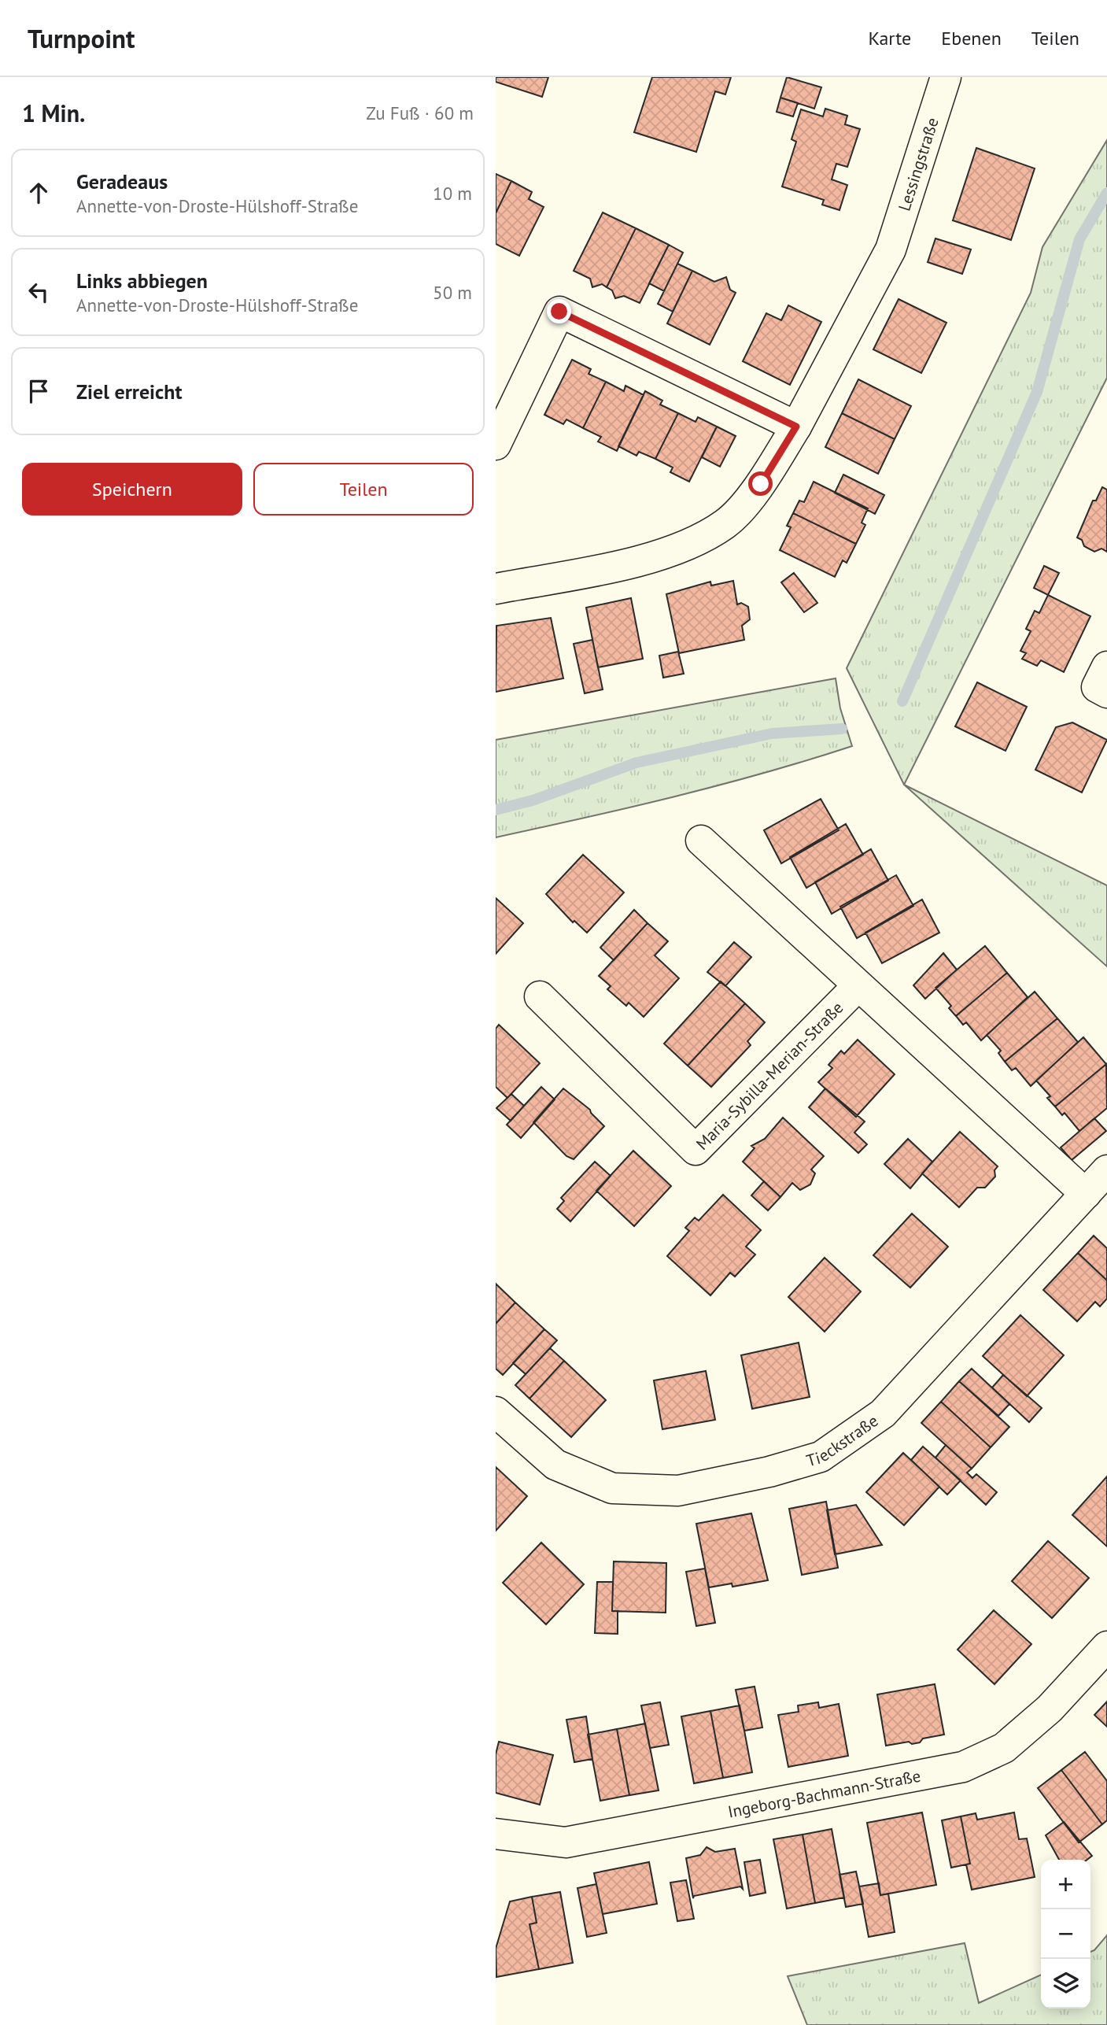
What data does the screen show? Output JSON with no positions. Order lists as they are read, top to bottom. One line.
{"streets":{"street":["Lessingstraße","Maria-Sybilla-Merian-Straße","Tieckstraße","Ingeborg-Bachmann-Straße"]},"crossings":[["Maria-Sybilla-Merian-Straße","Tieckstraße"]],"page":{"header":"Turnpoint","nav":["Karte","Ebenen","Teilen"],"heading":["1 Min.","Zu Fuß · 60 m"],"list":[["Geradeaus","Annette-von-Droste-Hülshoff-Straße","10 m"],["Links abbiegen","Annette-von-Droste-Hülshoff-Straße","50 m"],"Ziel erreicht"],"buttons":["Speichern","Teilen"],"map_buttons":["+","−"]}}
